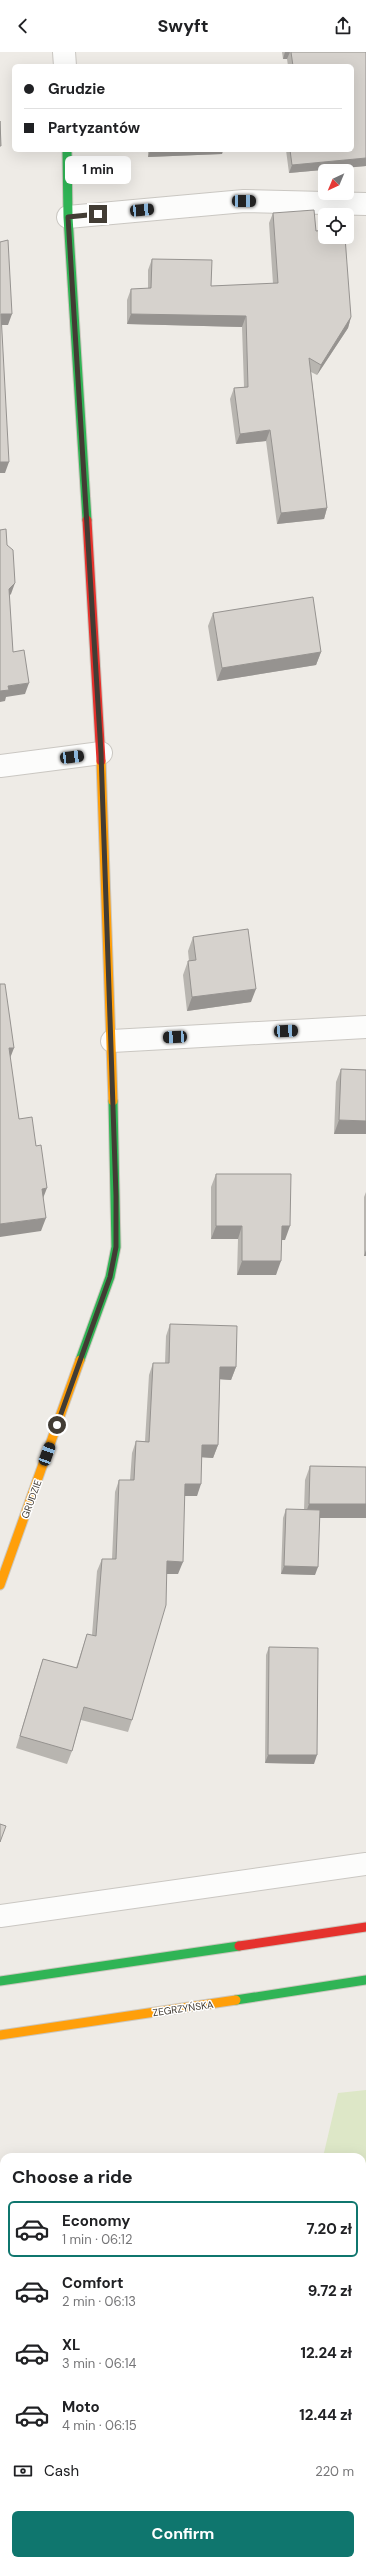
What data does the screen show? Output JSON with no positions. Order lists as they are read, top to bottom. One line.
{"streets":{"street":["GRUDZIE","ZEGRZYŃSKA"]},"north":"bottom left","page":{"header":"Swyft","banner":["Grudzie","Partyzantów"],"bubble":"1 min","heading":"Choose a ride","list":[{"name":"Economy","note":"1 min · 06:12","value":"7.20 zł"},{"name":"Comfort","note":"2 min · 06:13","value":"9.72 zł"},{"name":"XL","note":"3 min · 06:14","value":"12.24 zł"},{"name":"Moto","note":"4 min · 06:15","value":"12.44 zł"}],"pay":["Cash","220 m"],"buttons":"Confirm"}}
